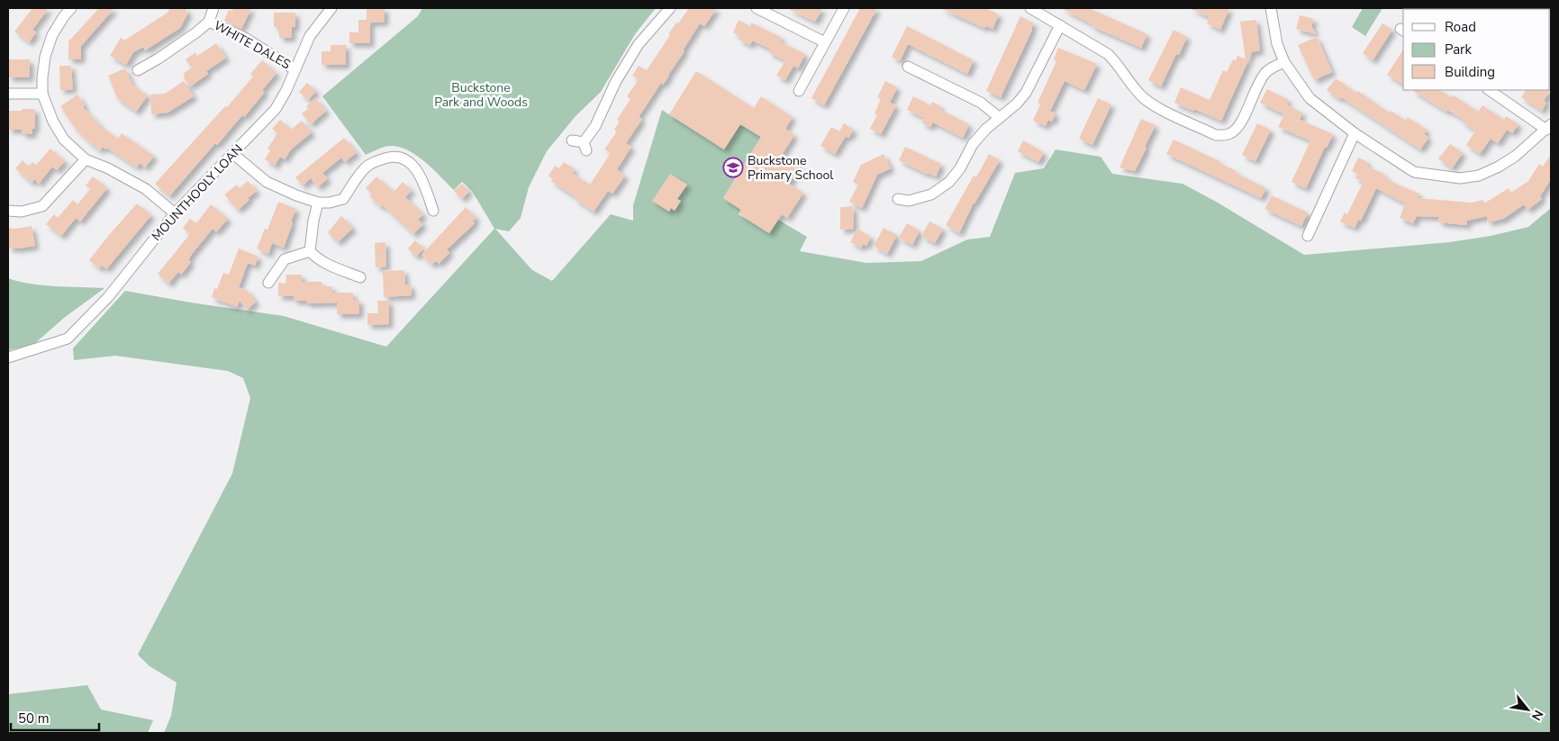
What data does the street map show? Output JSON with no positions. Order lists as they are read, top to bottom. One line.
{"streets":{"street":["WHITE DALES","MOUNTHOOLY LOAN"]},"crossings":[["WHITE DALES","MOUNTHOOLY LOAN"]],"parks":["Buckstone Park and Woods"],"places":{"school or university":["Buckstone Primary School"]},"legend":["Road","Park","Building"],"scale_bar":"50 m","north":"bottom right"}
